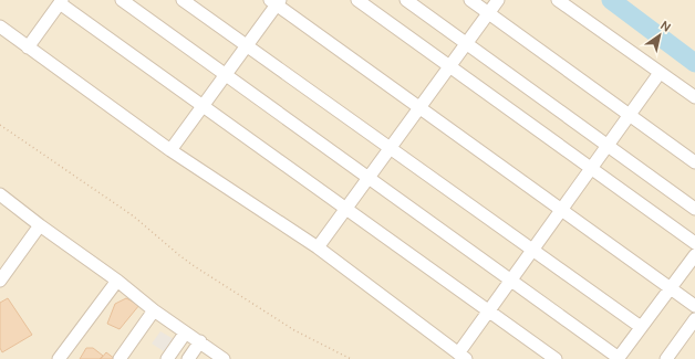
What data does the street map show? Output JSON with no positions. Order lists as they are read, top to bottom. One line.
{"north":"top right"}
